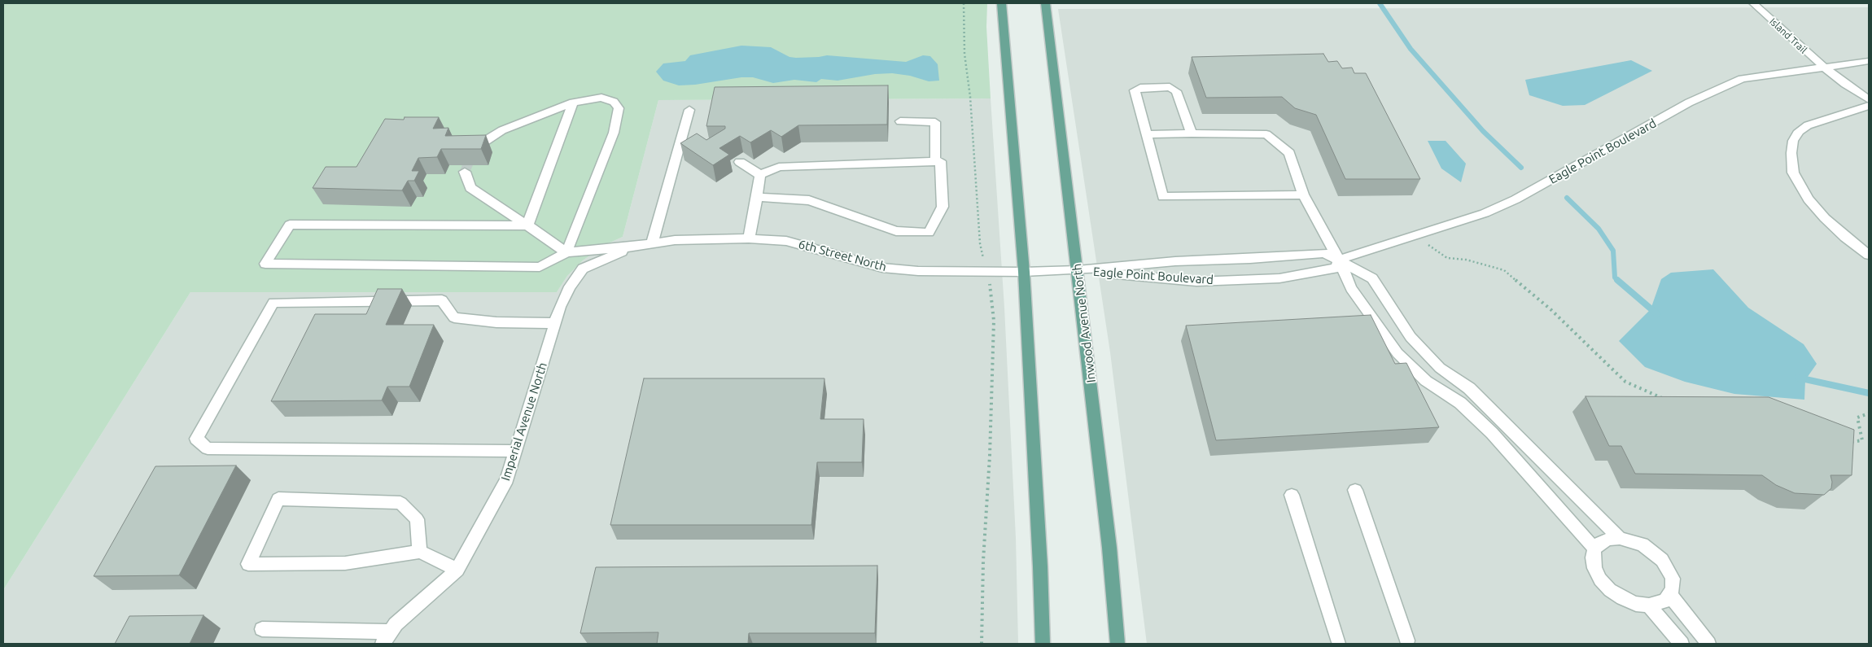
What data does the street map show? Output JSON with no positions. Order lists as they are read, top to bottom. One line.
{"streets":{"main road":["Inwood Avenue North"],"street":["Island Trail","Eagle Point Boulevard","6th Street North","Imperial Avenue North"]},"crossings":[["Island Trail","Eagle Point Boulevard"],["Eagle Point Boulevard","6th Street North"],["Eagle Point Boulevard","Inwood Avenue North"],["6th Street North","Inwood Avenue North"],["6th Street North","Imperial Avenue North"]]}
